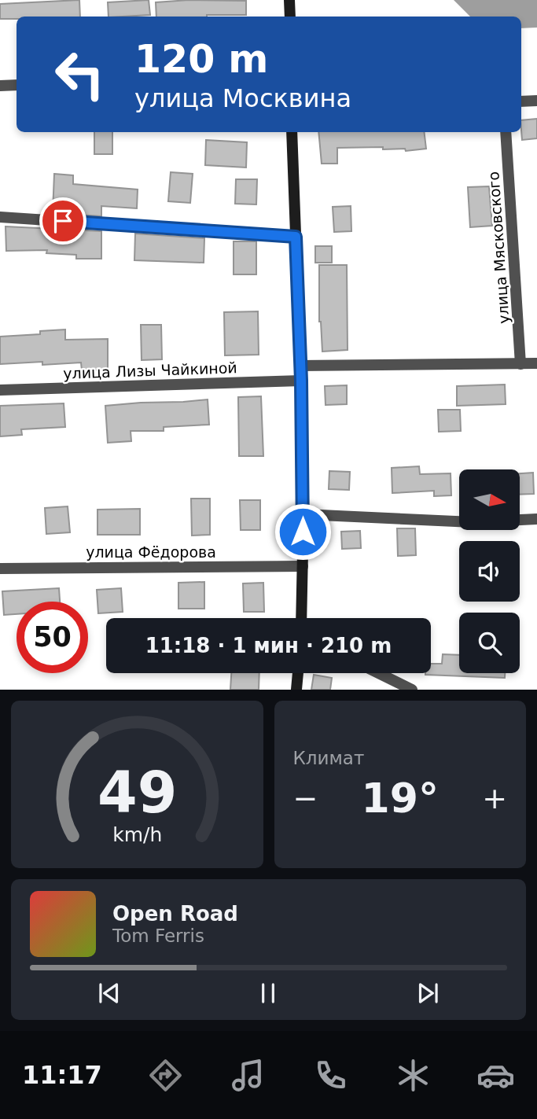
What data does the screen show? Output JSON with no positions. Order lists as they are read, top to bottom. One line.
{"streets":{"street":["улица Мясковского","улица Лизы Чайкиной","улица Фёдорова"]},"north":"right","page":{"turn":["120 m","улица Москвина"],"limit":"50","trip":"11:18 · 1 мин · 210 m","tile":"Климат","heat":["−","19°","+"],"song":["Open Road","Tom Ferris"],"tabs":"11:17","gauge":["49","km/h"]}}
